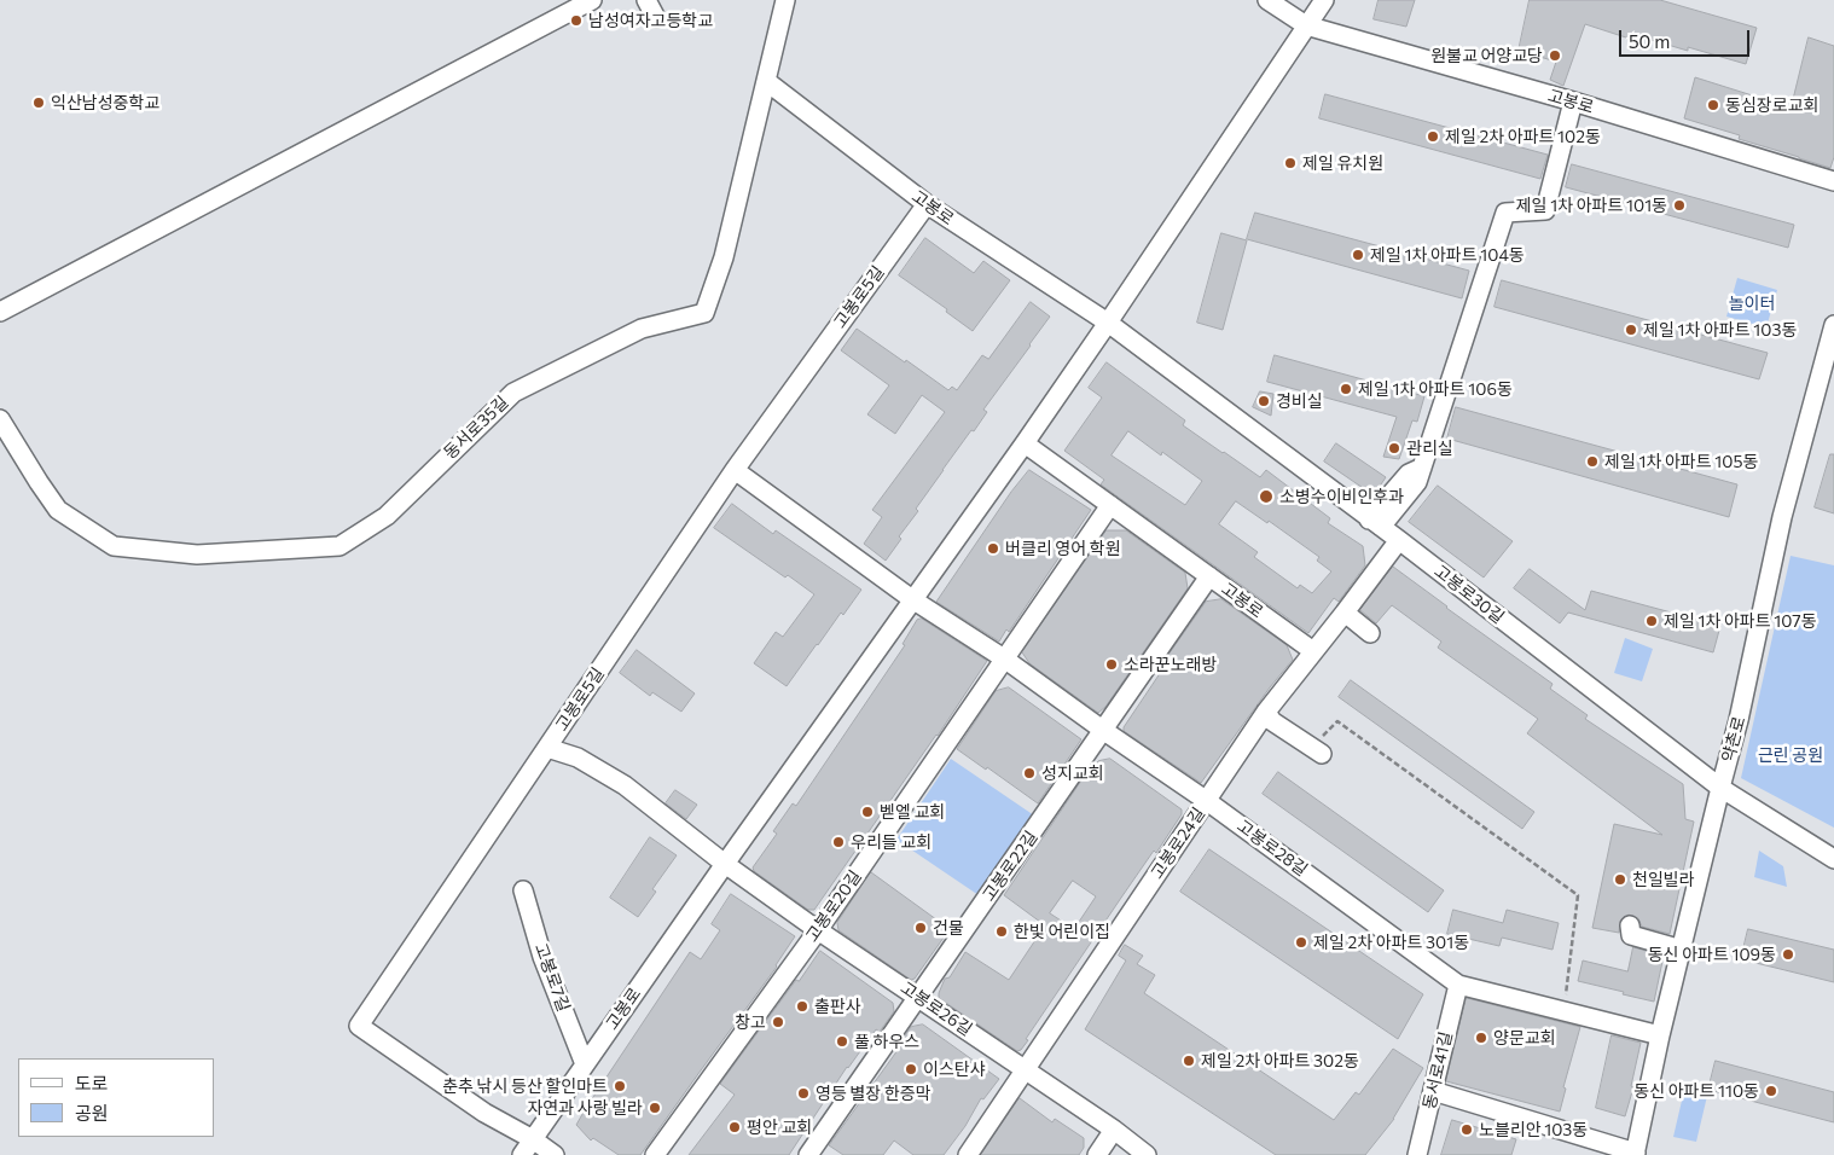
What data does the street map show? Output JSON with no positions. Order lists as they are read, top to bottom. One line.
{"streets":{"street":["고봉로","고봉로5길","동서로35길","고봉로30길","약촌로","고봉로24길","고봉로28길","고봉로22길","고봉로20길","고봉로7길","고봉로26길","동서로41길"]},"crossings":[["고봉로","고봉로5길"],["고봉로","동서로35길"],["고봉로","고봉로30길"],["고봉로","고봉로24길"],["고봉로","고봉로28길"],["고봉로","고봉로22길"],["고봉로","고봉로20길"],["고봉로","고봉로7길"],["고봉로","고봉로26길"],["고봉로30길","약촌로"],["고봉로30길","고봉로24길"],["약촌로","고봉로28길"],["고봉로24길","고봉로28길"],["고봉로24길","고봉로26길"],["고봉로28길","고봉로22길"],["고봉로28길","고봉로20길"],["고봉로28길","동서로41길"],["고봉로22길","고봉로26길"],["고봉로20길","고봉로26길"]],"parks":["놀이터","근린 공원"],"places":["남성여자고등학교","원불교 어양교당","익산남성중학교","동심장로교회","제일 2차 아파트 102동","제일 유치원","제일 1차 아파트 101동","제일 1차 아파트 104동","제일 1차 아파트 103동","제일 1차 아파트 106동","경비실","관리실","제일 1차 아파트 105동","소병수이비인후과","버클리 영어 학원","제일 1차 아파트 107동","소라꾼노래방","성지교회","벧엘 교회","우리들 교회","천일빌라","건물","한빛 어린이집","제일 2차 아파트 301동","동신 아파트 109동","출판사","창고","양문교회","풀 하우스","제일 2차 아파트 302동","이스탄샤","춘추 낚시 등산 할인마트","동신 아파트 110동","영등 별장 한증막","자연과 사랑 빌라","평안 교회","노블리안 103동"],"legend":["도로","공원"],"scale_bar":"50 m"}
